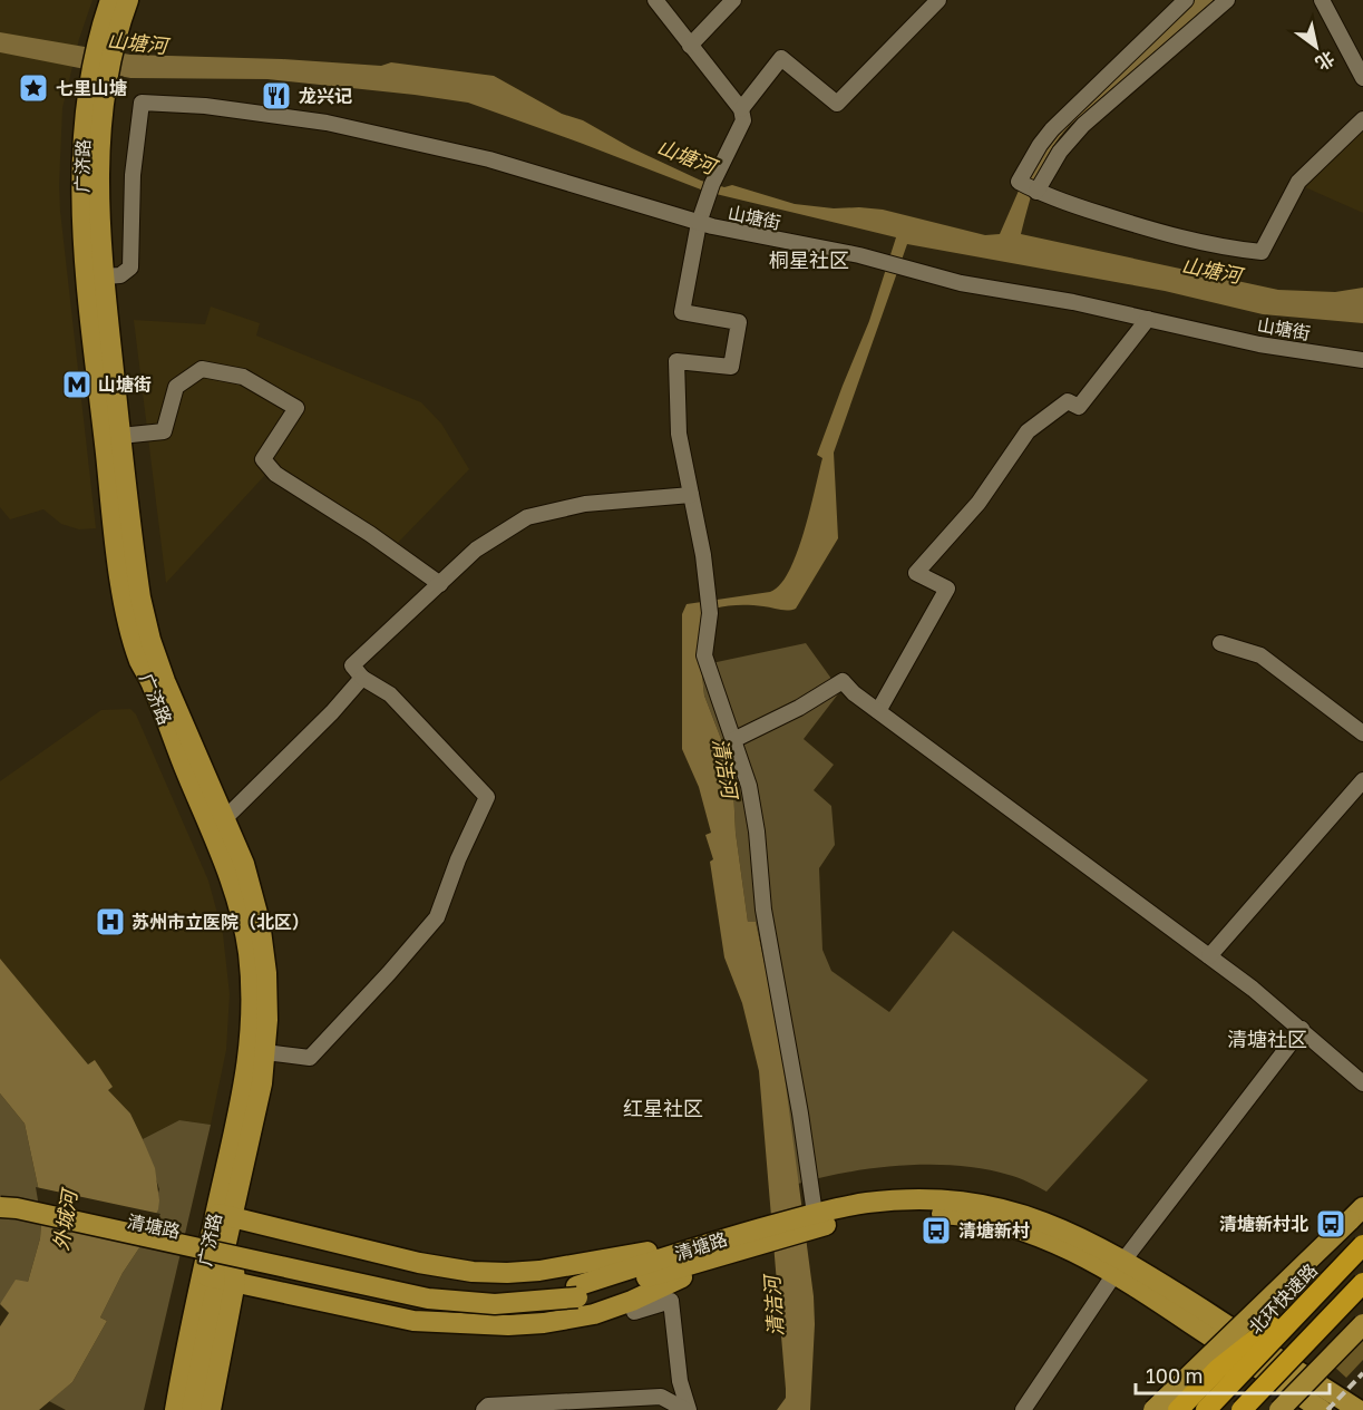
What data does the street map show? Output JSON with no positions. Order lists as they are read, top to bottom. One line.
{"streets":{"highway":["北环快速路"],"main road":["广济路","清塘路"],"street":["山塘街"]},"crossings":[["广济路","山塘街"]],"districts":["桐星社区","清塘社区","红星社区"],"water":["山塘河","清洁河","外城河"],"places":{"place":["七里山塘"],"restaurant":["龙兴记"],"metro station":["山塘街"],"hospital":["苏州市立医院（北区）"],"bus stop":["清塘新村北","清塘新村"]},"scale_bar":"100 m","north":"bottom right"}
